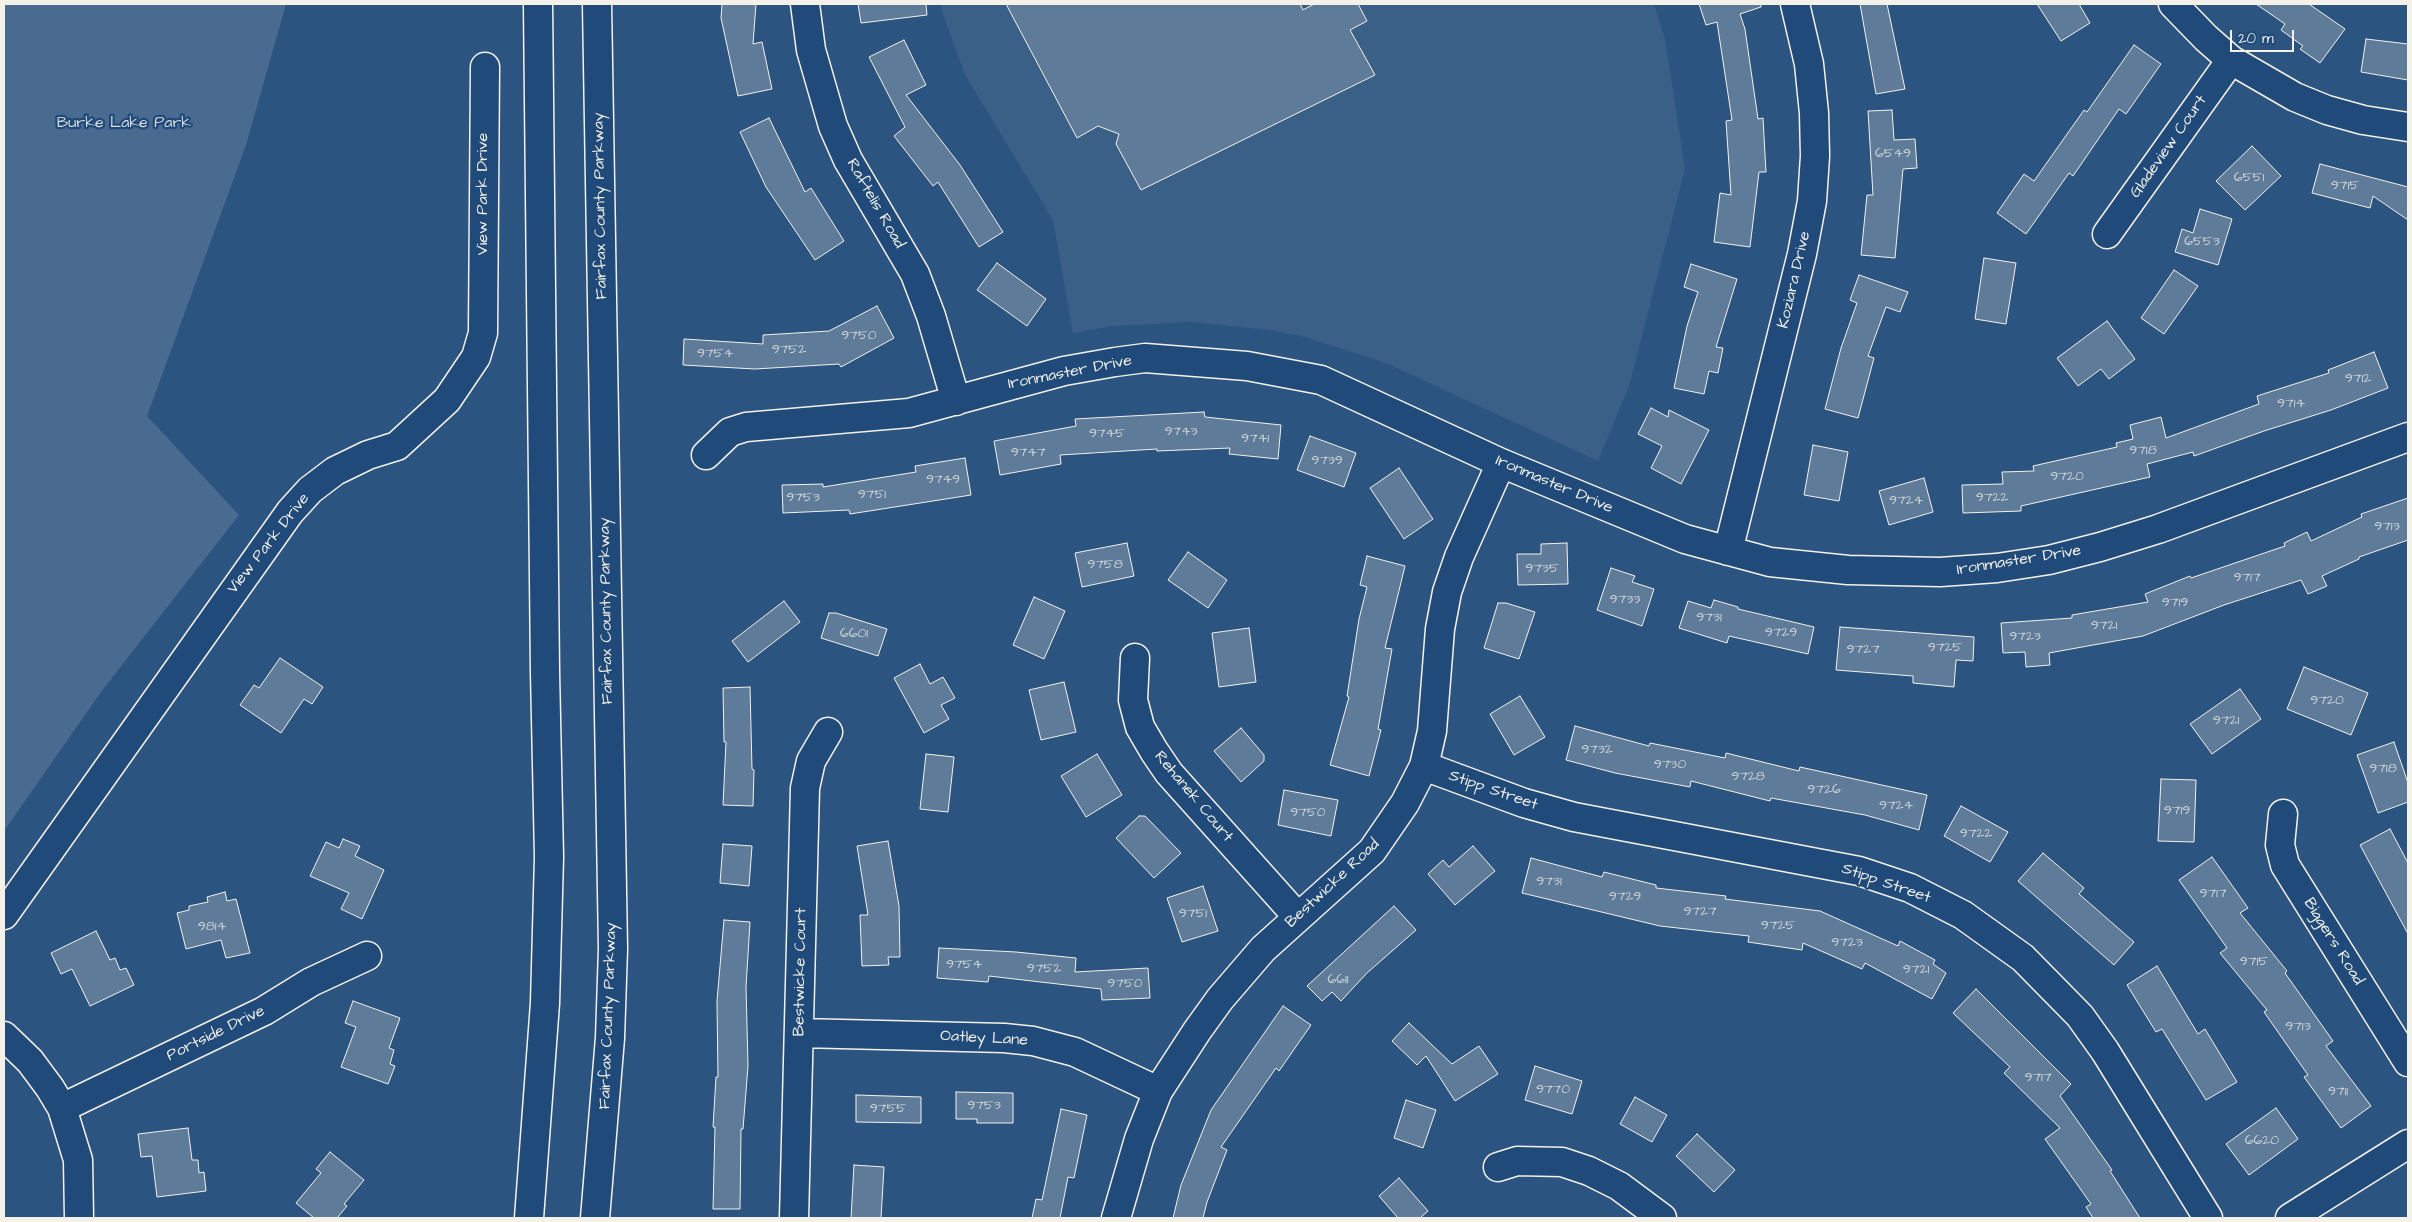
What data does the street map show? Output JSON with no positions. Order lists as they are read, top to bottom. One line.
{"streets":{"main road":["Gladeview Court","View Park Drive","Raftelis Road","Fairfax County Parkway","Koziara Drive","Ironmaster Drive","Stipp Street","Rehanek Court","Bestwicke Road","Biggers Road","Bestwicke Court","Portside Drive","Oatley Lane"]},"crossings":[["Raftelis Road","Ironmaster Drive"],["Koziara Drive","Ironmaster Drive"],["Ironmaster Drive","Bestwicke Road"],["Stipp Street","Bestwicke Road"],["Rehanek Court","Bestwicke Road"],["Bestwicke Road","Oatley Lane"],["Bestwicke Court","Oatley Lane"]],"parks":["Burke Lake Park"],"house_numbers":["6549","6551","9715","6553","9750","9752","9754","9712","9714","9743","9745","9741","9718","9747","9739","9720","9749","9751","9753","9722","9724","9713","9758","9735","9717","9733","9719","9731","9721","9729","6601","9723","9725","9727","9720","9721","9732","9730","9718","9728","9726","9724","9719","9750","9722","9731","9717","9729","9727","9751","9725","9814","9723","9715","9754","9752","9721","6611","9750","9713","9717","9770","9711","9753","9755","6620"],"scale_bar":"20 m"}
